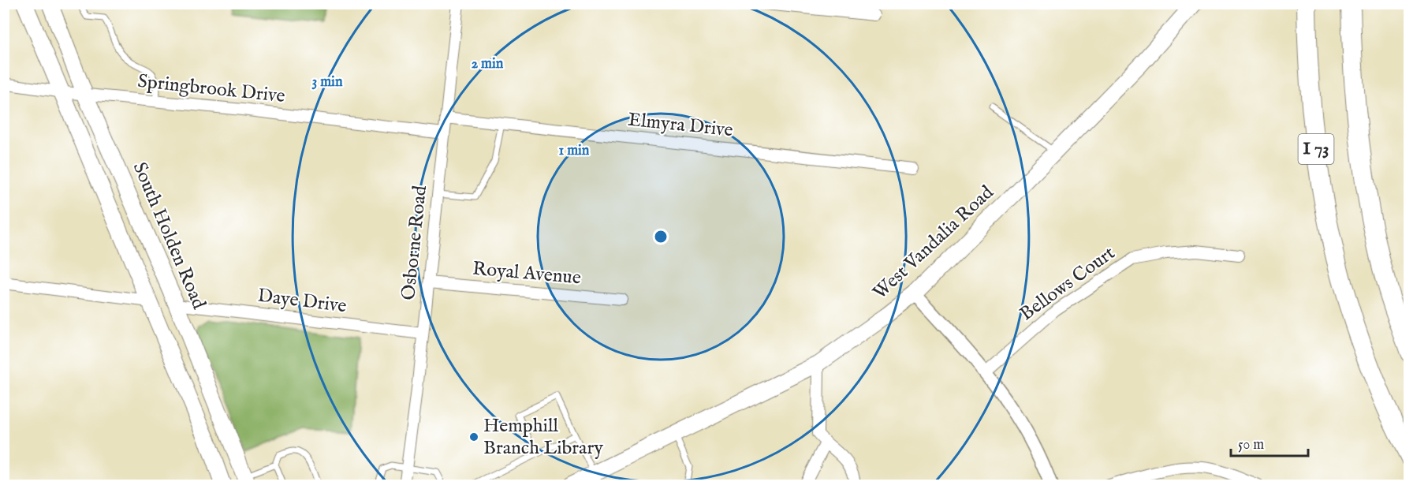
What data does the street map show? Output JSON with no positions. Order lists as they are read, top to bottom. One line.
{"streets":{"highway":["I 73"],"main road":["South Holden Road","West Vandalia Road"],"street":["Springbrook Drive","Elmyra Drive","Osborne Road","Royal Avenue","Bellows Court","Daye Drive"]},"crossings":[["Springbrook Drive","South Holden Road"],["Springbrook Drive","Osborne Road"],["Elmyra Drive","Osborne Road"],["South Holden Road","Daye Drive"],["Osborne Road","Royal Avenue"],["Osborne Road","Daye Drive"]],"places":["Hemphill Branch Library"],"scale_bar":"50 m","rings":["2 min","3 min","1 min"]}
